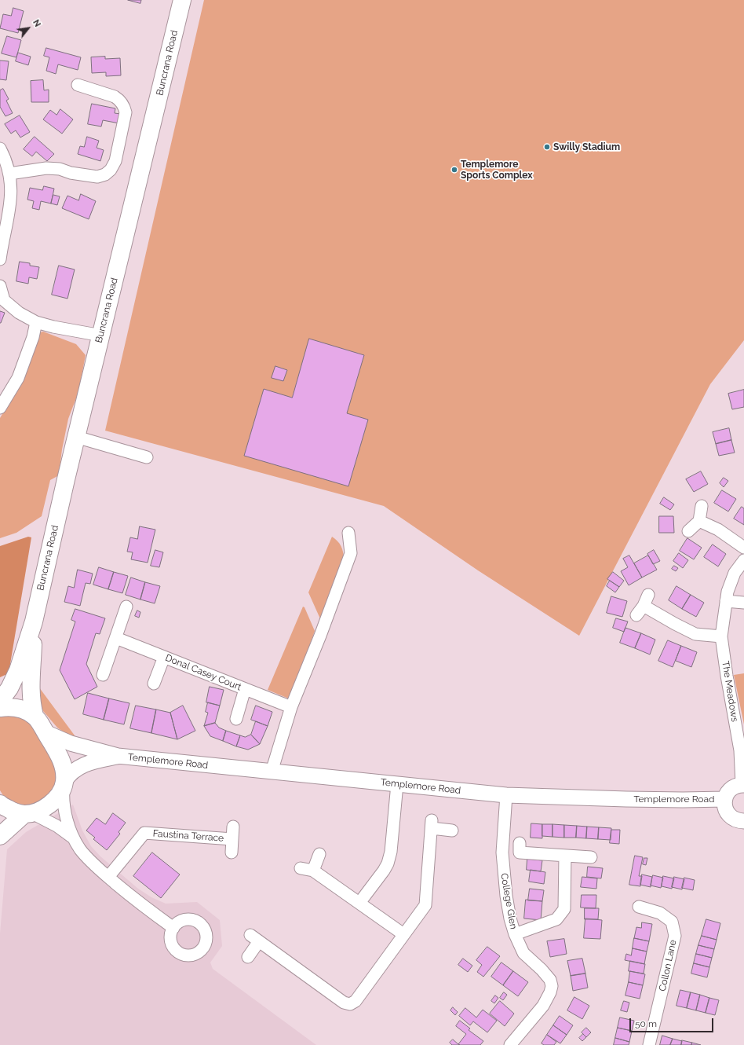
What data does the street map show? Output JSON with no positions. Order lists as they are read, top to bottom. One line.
{"streets":{"highway":["Buncrana Road"],"main road":["Templemore Road"],"street":["Donal Casey Court","The Meadows","Faustina Terrace","College Glen","Collon Lane"]},"crossings":[["Templemore Road","College Glen"]],"places":["Swilly Stadium","Templemore Sports Complex"],"scale_bar":"50 m","north":"top right"}
